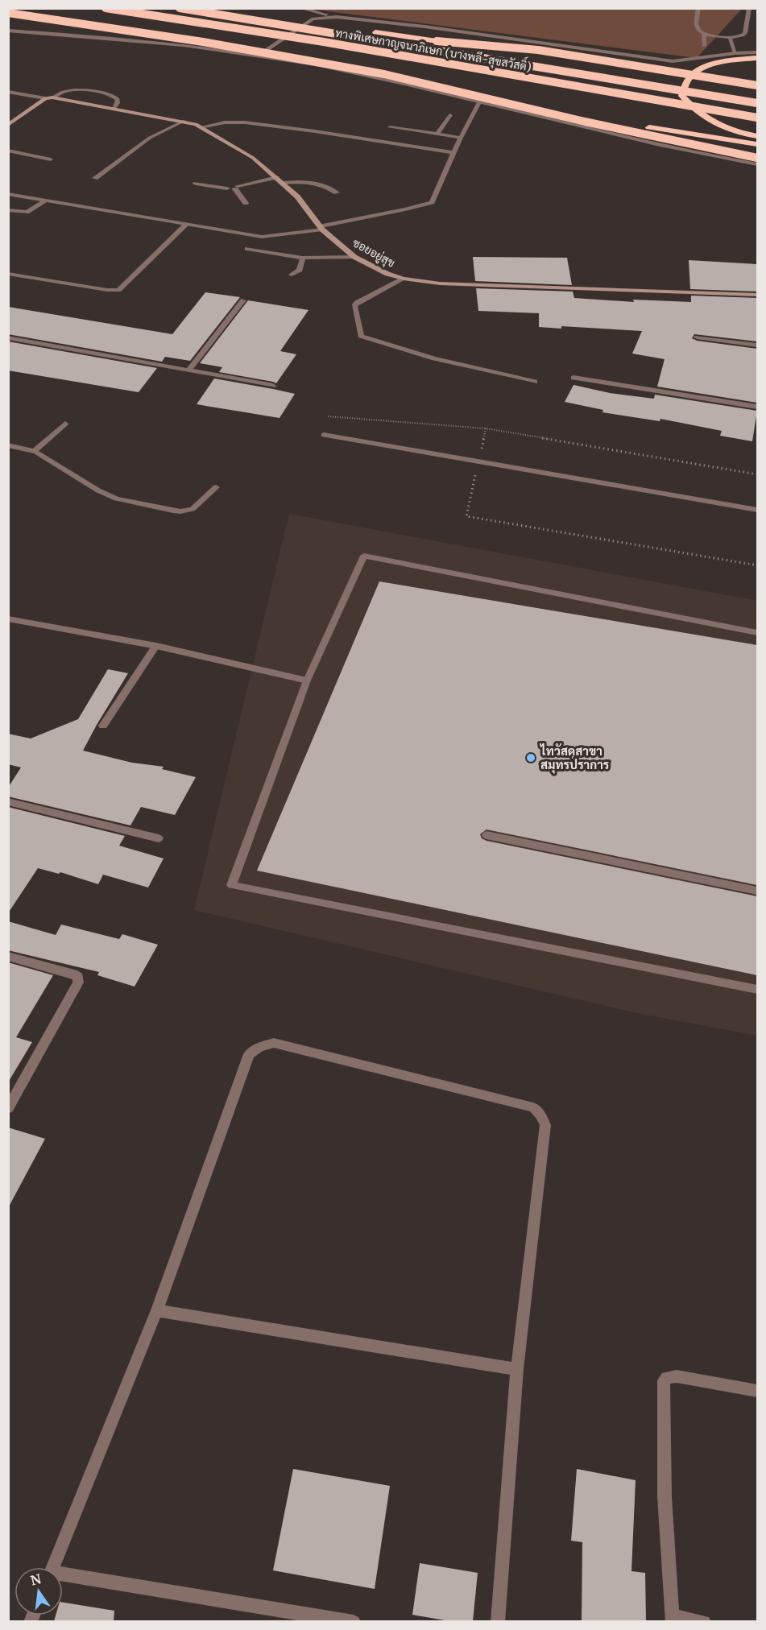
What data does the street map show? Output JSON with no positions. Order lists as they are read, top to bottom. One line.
{"streets":{"highway":["ทางพิเศษกาญจนาภิเษก (บางพลี-สุขสวัสดิ์)"],"street":["ซอยอยู่สุข"]},"places":["ไทวัสดุสาขา สมุทรปราการ"],"north":"top"}
